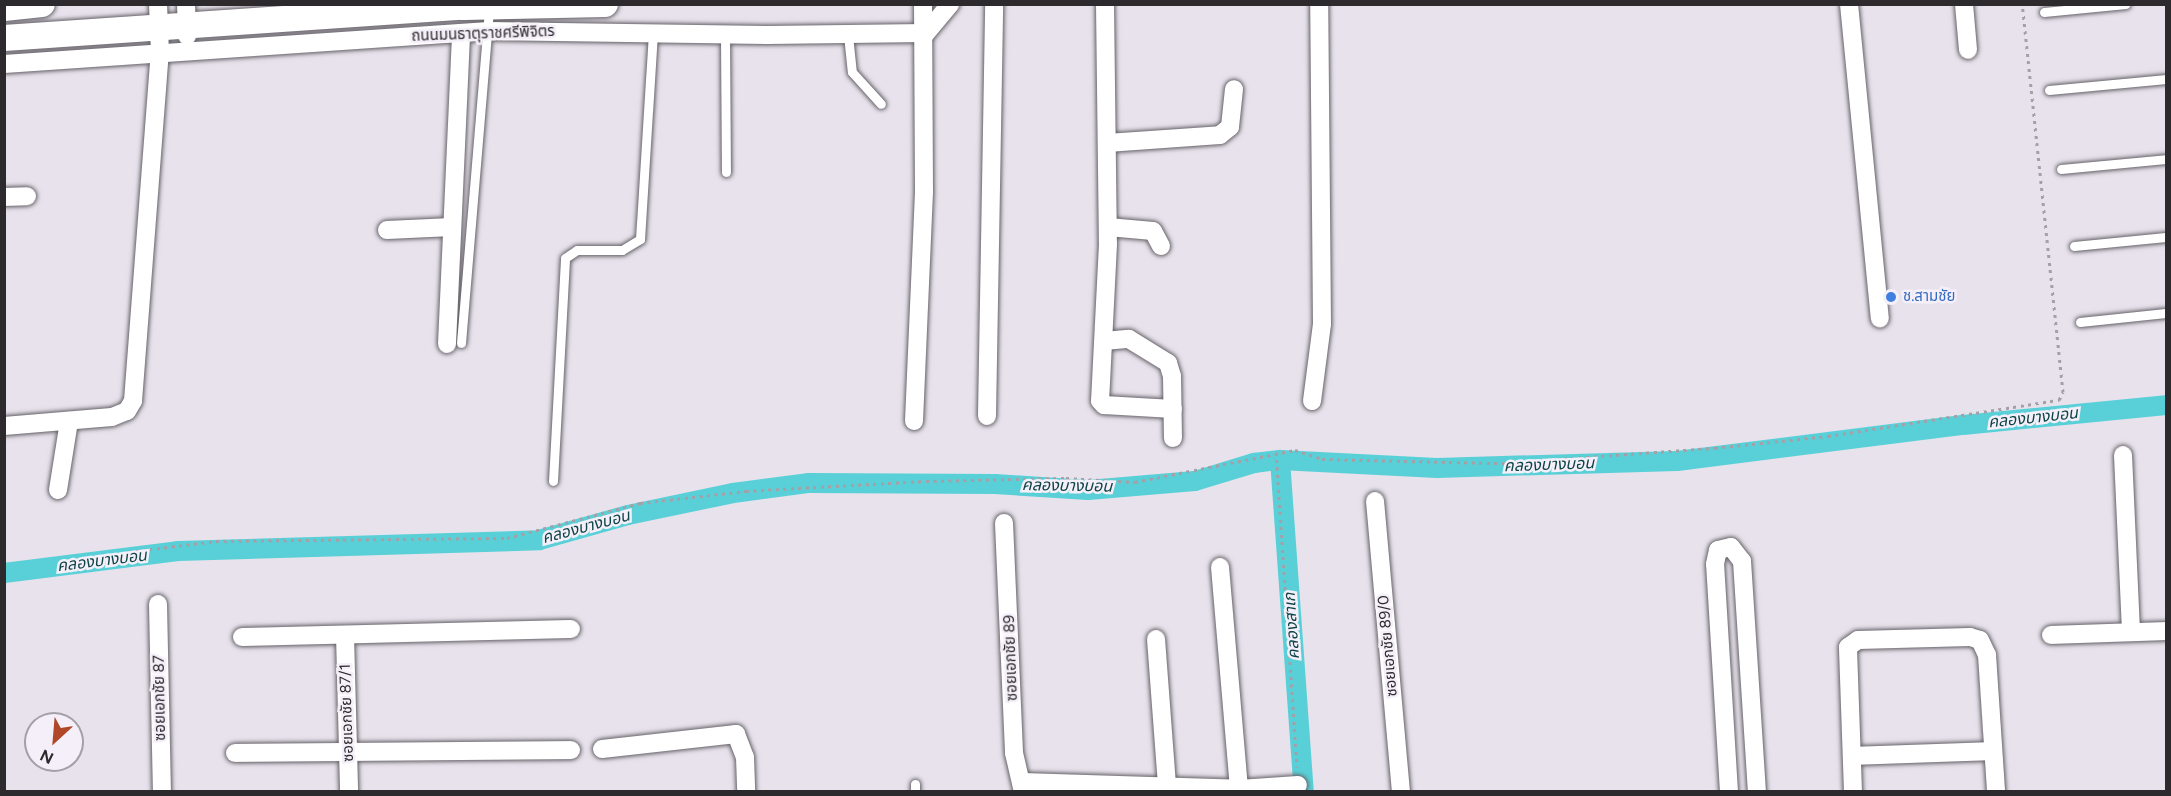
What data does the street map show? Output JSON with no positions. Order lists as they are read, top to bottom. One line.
{"streets":{"street":["ถนนมนธาตุราชศรีพิจิตร","ซอยเอกชัย 89/0","ซอยเอกชัย 89","ซอยเอกชัย 87","ซอยเอกชัย 87/1"]},"water":["คลองบางบอน","คลองสาเก"],"places":["ช.สามชัย"],"north":"bottom left"}
